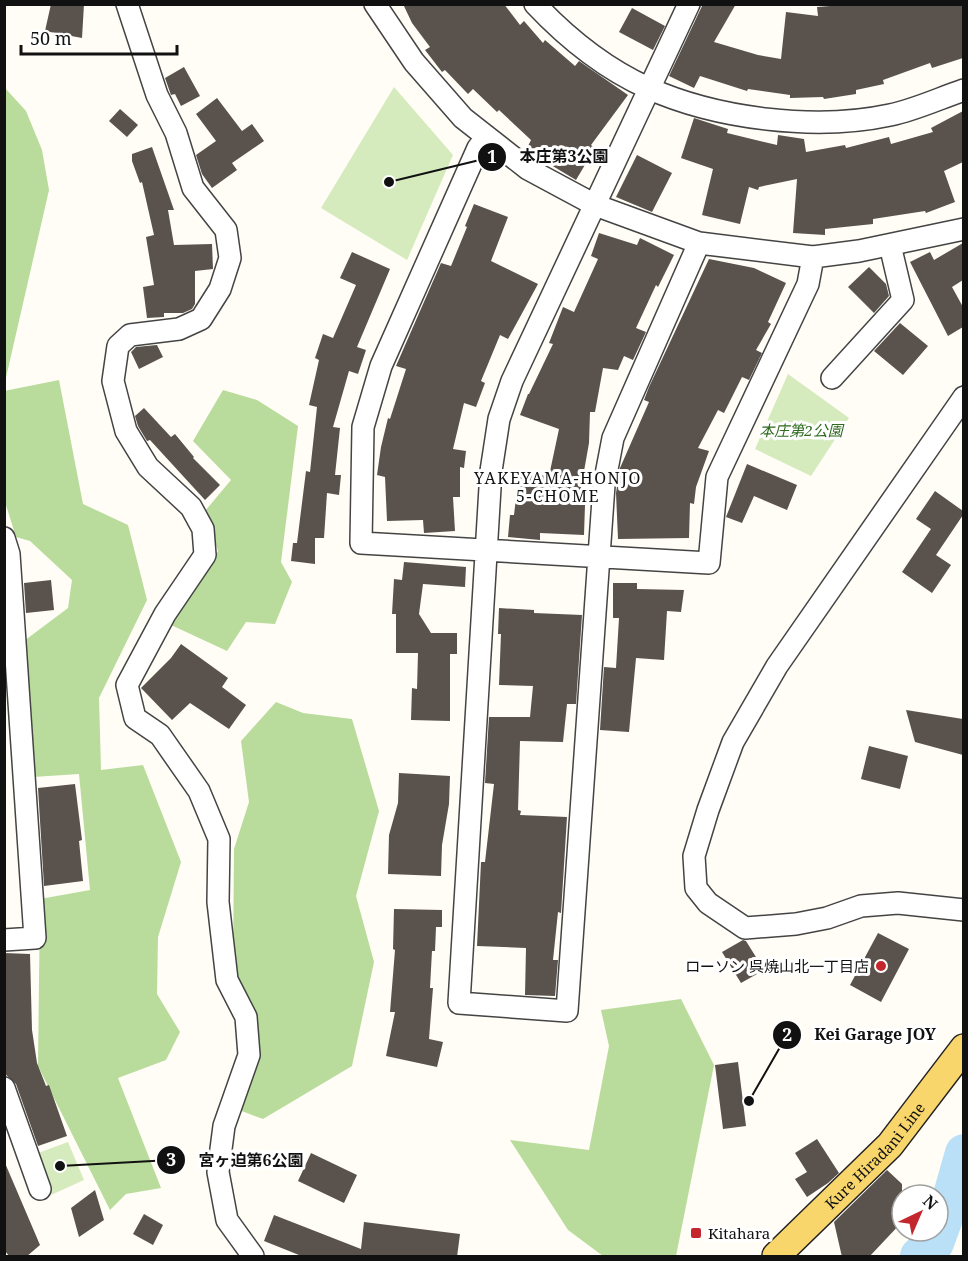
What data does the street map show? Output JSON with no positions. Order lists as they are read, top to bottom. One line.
{"streets":{"main road":["Kure Hiradani Line"]},"districts":["YAKEYAMA-HONJO 5-CHOME"],"parks":["本庄第2公園"],"places":{"other":["本庄第3公園","ローソン 呉焼山北一丁目店","Kei Garage JOY","宮ヶ迫第6公園"],"transit":["Kitahara"]},"scale_bar":"50 m","north":"top right"}
